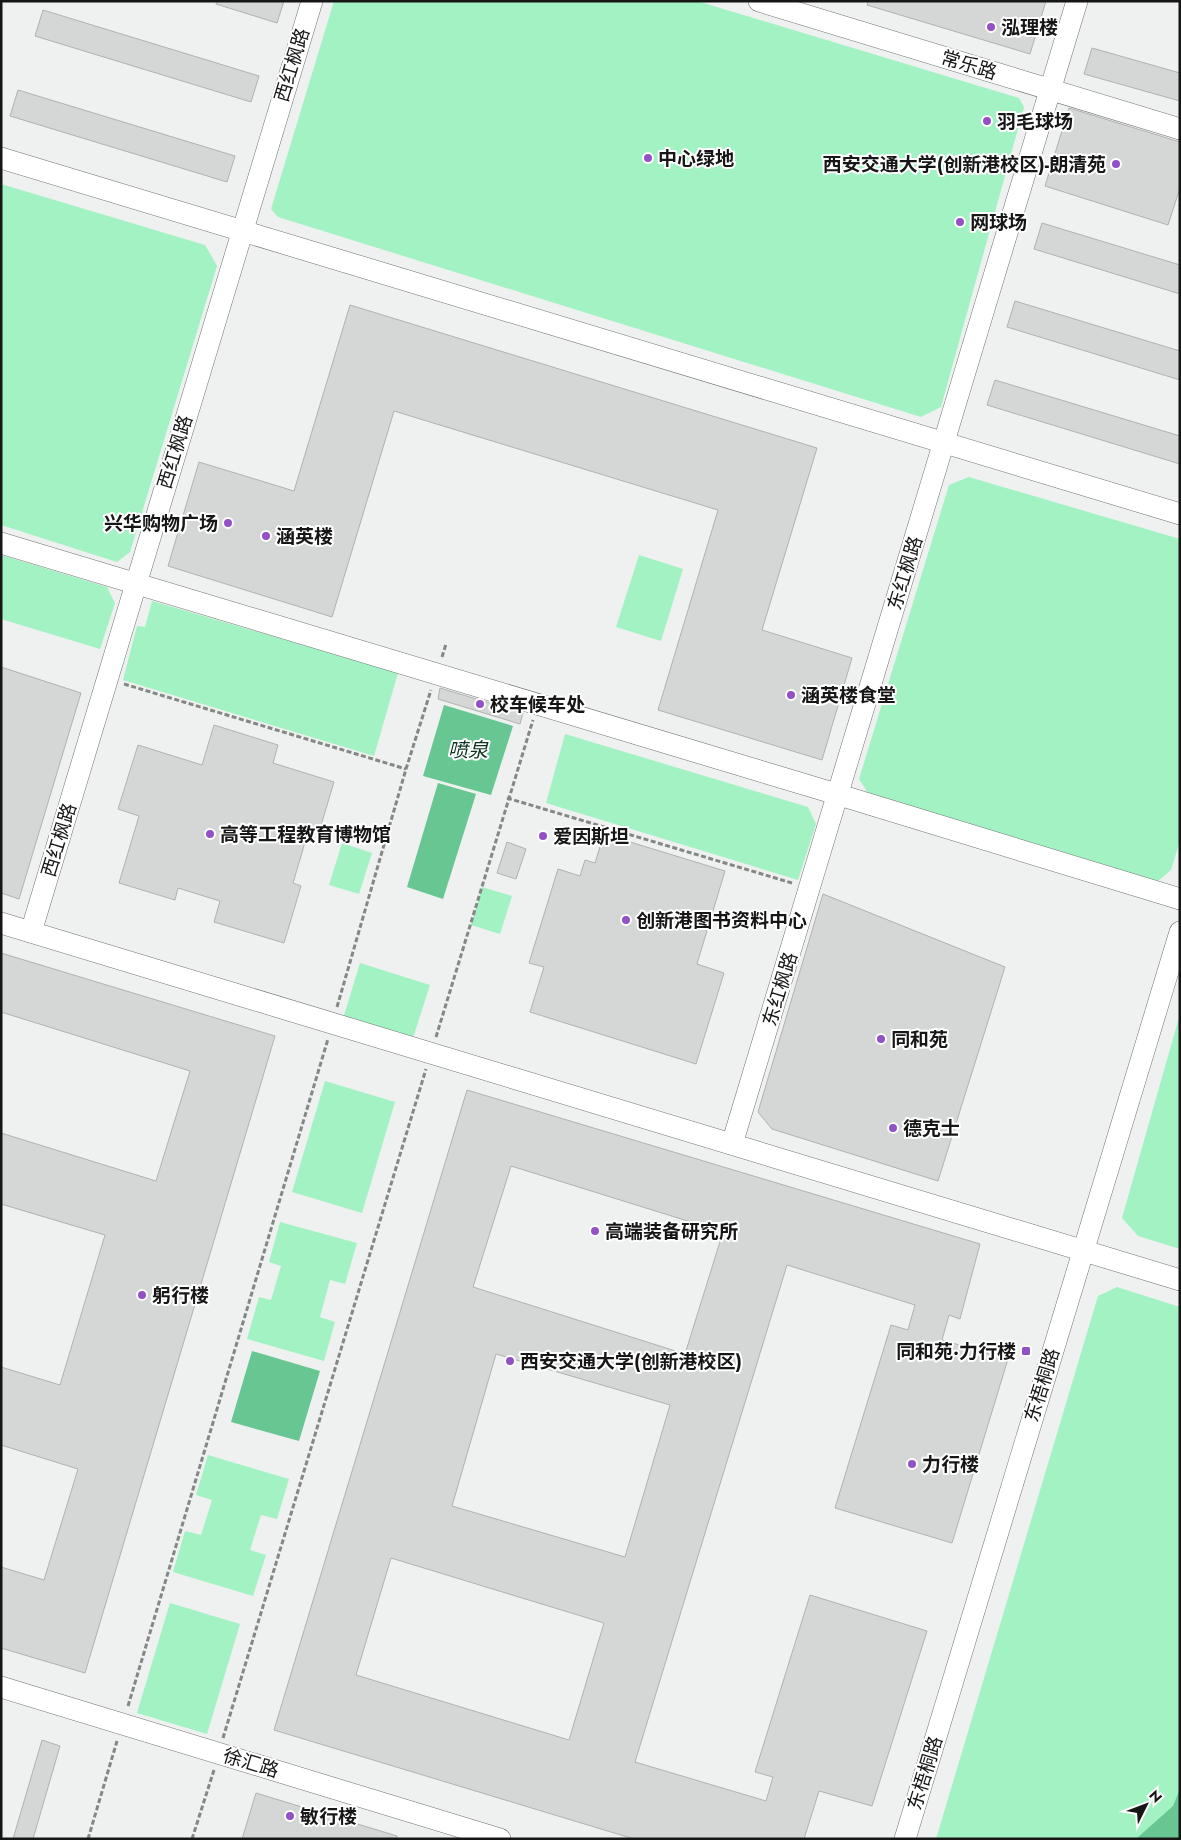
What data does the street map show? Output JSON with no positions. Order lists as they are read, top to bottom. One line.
{"streets":{"street":["西红枫路","常乐路","东红枫路","东梧桐路","徐汇路"]},"crossings":[["常乐路","东红枫路"]],"water":["喷泉"],"places":{"other":["泓理楼","羽毛球场","中心绿地","西安交通大学(创新港校区)-朗清苑","网球场","兴华购物广场","涵英楼","涵英楼食堂","校车候车处","高等工程教育博物馆","爱因斯坦","创新港图书资料中心","同和苑","德克士","高端装备研究所","躬行楼","西安交通大学(创新港校区)","力行楼","敏行楼"],"transit":["同和苑·力行楼"]},"north":"top right"}
